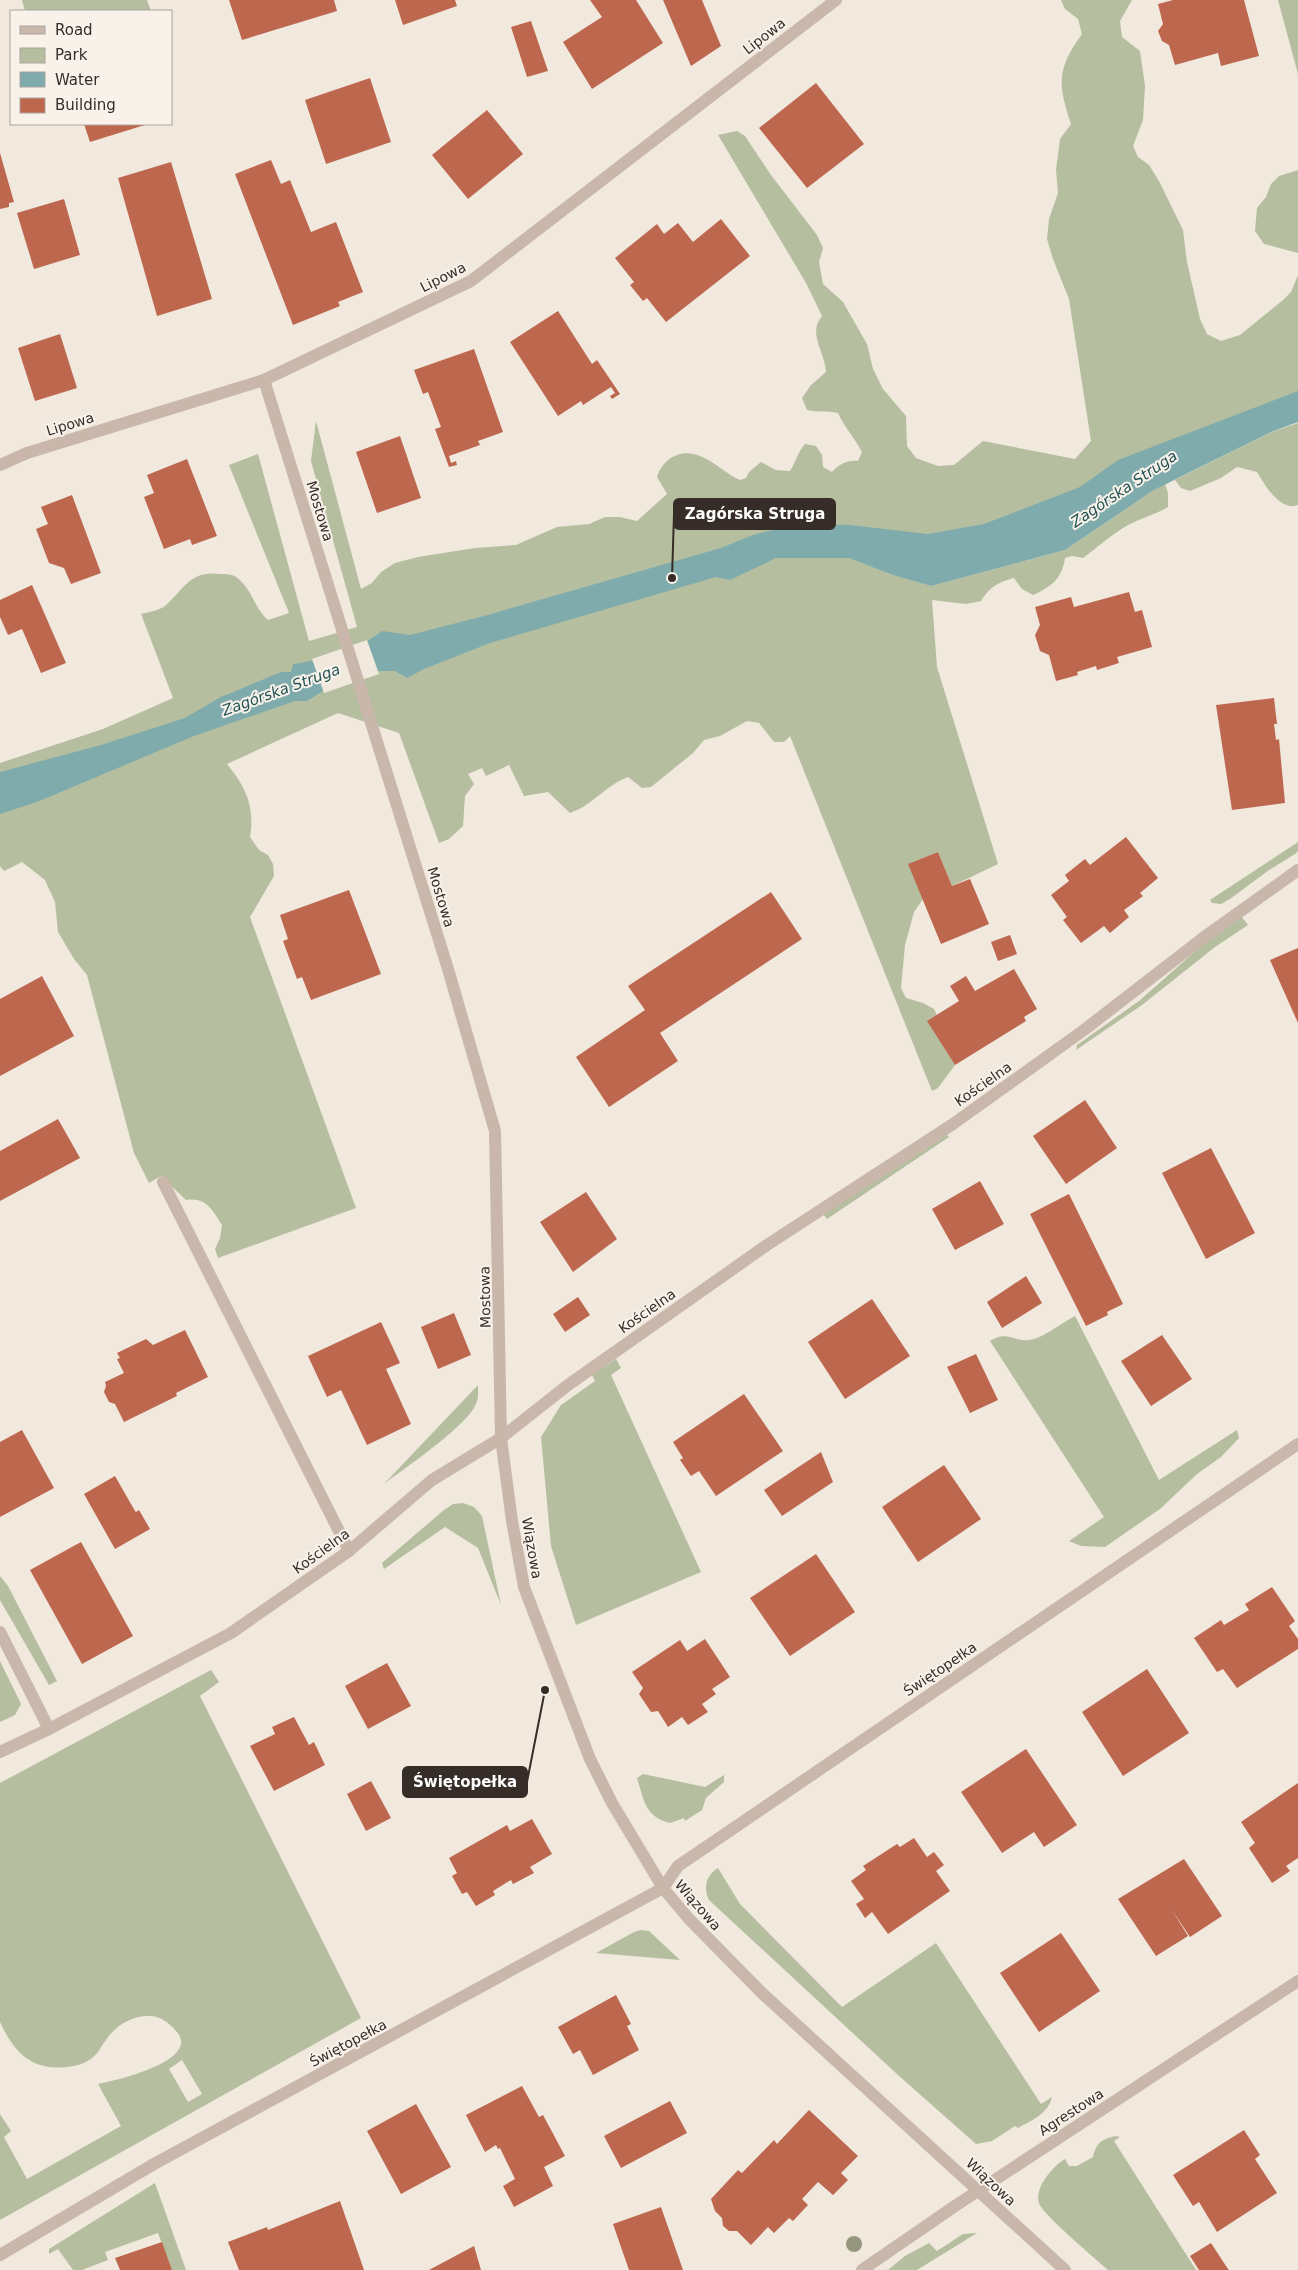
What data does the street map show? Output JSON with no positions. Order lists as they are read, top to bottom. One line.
{"streets":{"street":["Lipowa","Mostowa","Kościelna","Wiązowa","Świętopełka","Agrestowa"]},"crossings":[["Lipowa","Mostowa"],["Mostowa","Kościelna"],["Mostowa","Wiązowa"],["Kościelna","Wiązowa"],["Wiązowa","Świętopełka"],["Wiązowa","Agrestowa"]],"water":["Zagórska Struga"],"places":["Zagórska Struga","Świętopełka"],"legend":["Road","Park","Water","Building"]}
